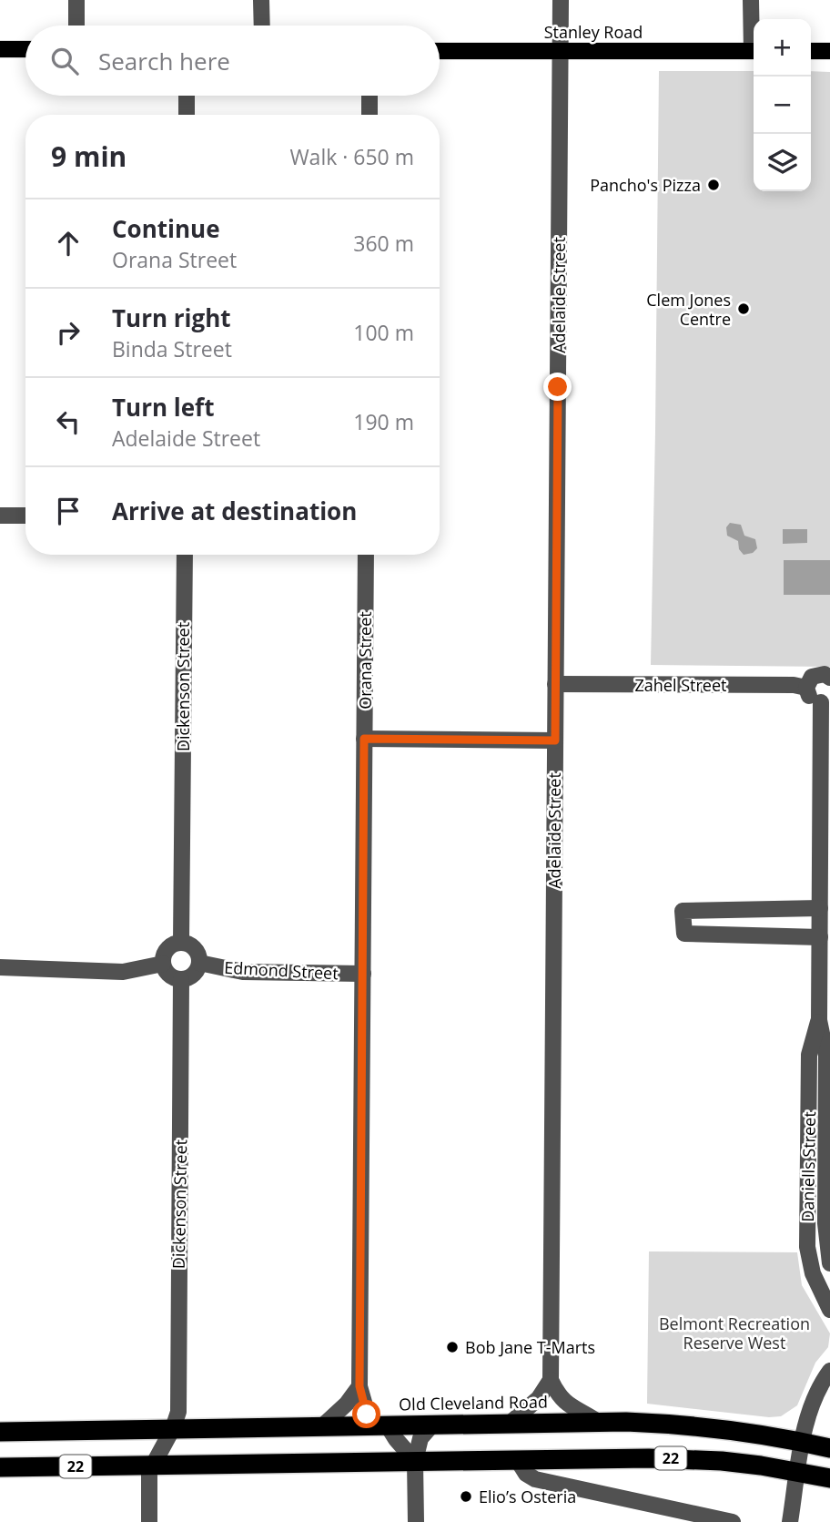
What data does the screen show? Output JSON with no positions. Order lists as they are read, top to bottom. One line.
{"streets":{"highway":["Old Cleveland Road","22"],"main road":["Stanley Road"],"street":["Adelaide Street","Orana Street","Zahel Street","Dickenson Street","Edmond Street","Daniells Street"]},"crossings":[["Stanley Road","Adelaide Street"],["Adelaide Street","Zahel Street"],["Orana Street","Edmond Street"],["Orana Street","Old Cleveland Road"],["Dickenson Street","Edmond Street"],["Dickenson Street","Old Cleveland Road"],["Dickenson Street","22"]],"parks":["Belmont Recreation Reserve West"],"places":["Pancho's Pizza","Clem Jones Centre","Bob Jane T-Marts","Elio’s Osteria"],"page":{"map_buttons":["+","−"],"search":"Search here","heading":["9 min","Walk · 650 m"],"list":[["Continue","Orana Street","360 m"],["Turn right","Binda Street","100 m"],["Turn left","Adelaide Street","190 m"],"Arrive at destination"]}}
